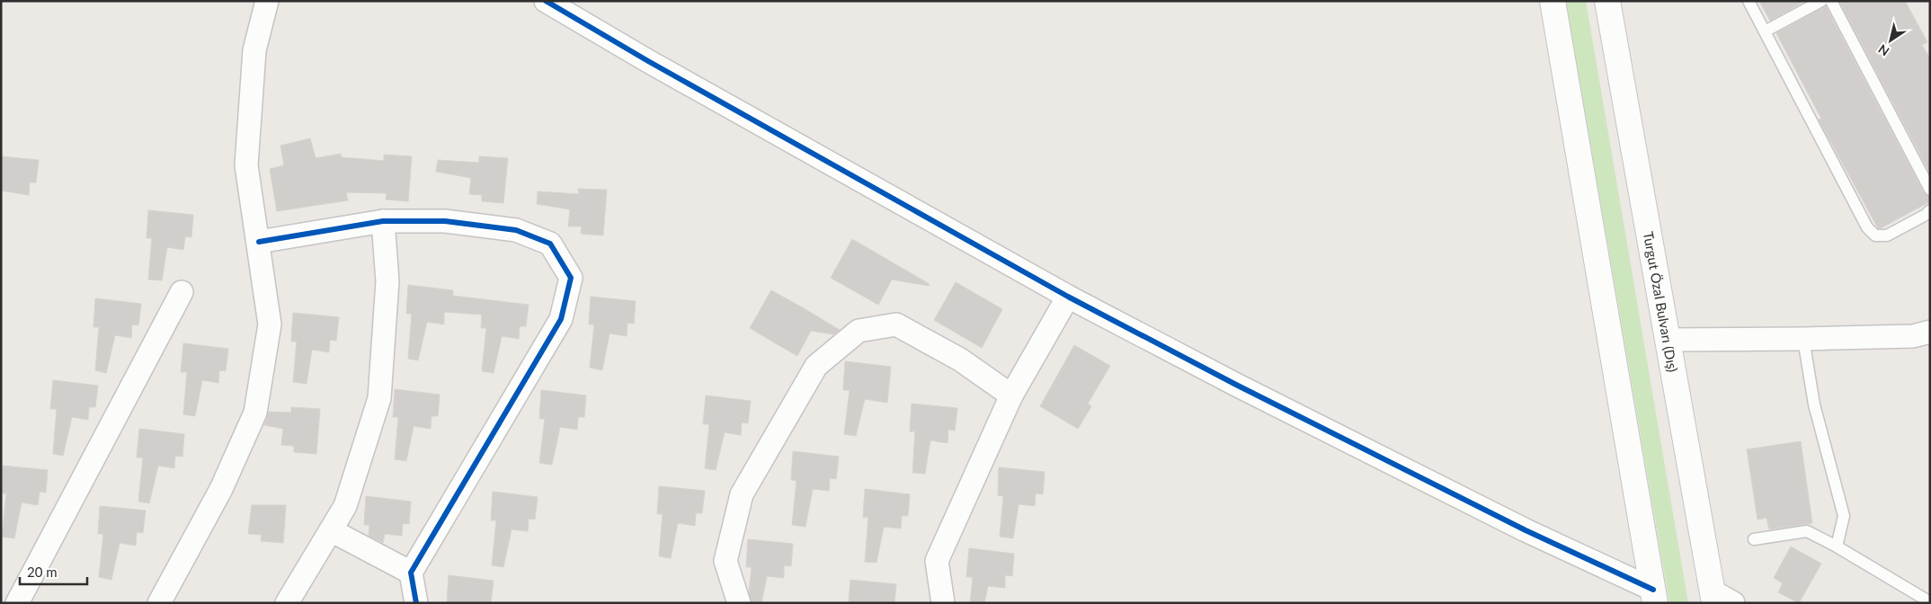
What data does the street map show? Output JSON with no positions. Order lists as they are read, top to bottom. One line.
{"streets":{"main road":["Turgut Özal Bulvarı (Dış)"]},"scale_bar":"20 m","north":"bottom left"}
